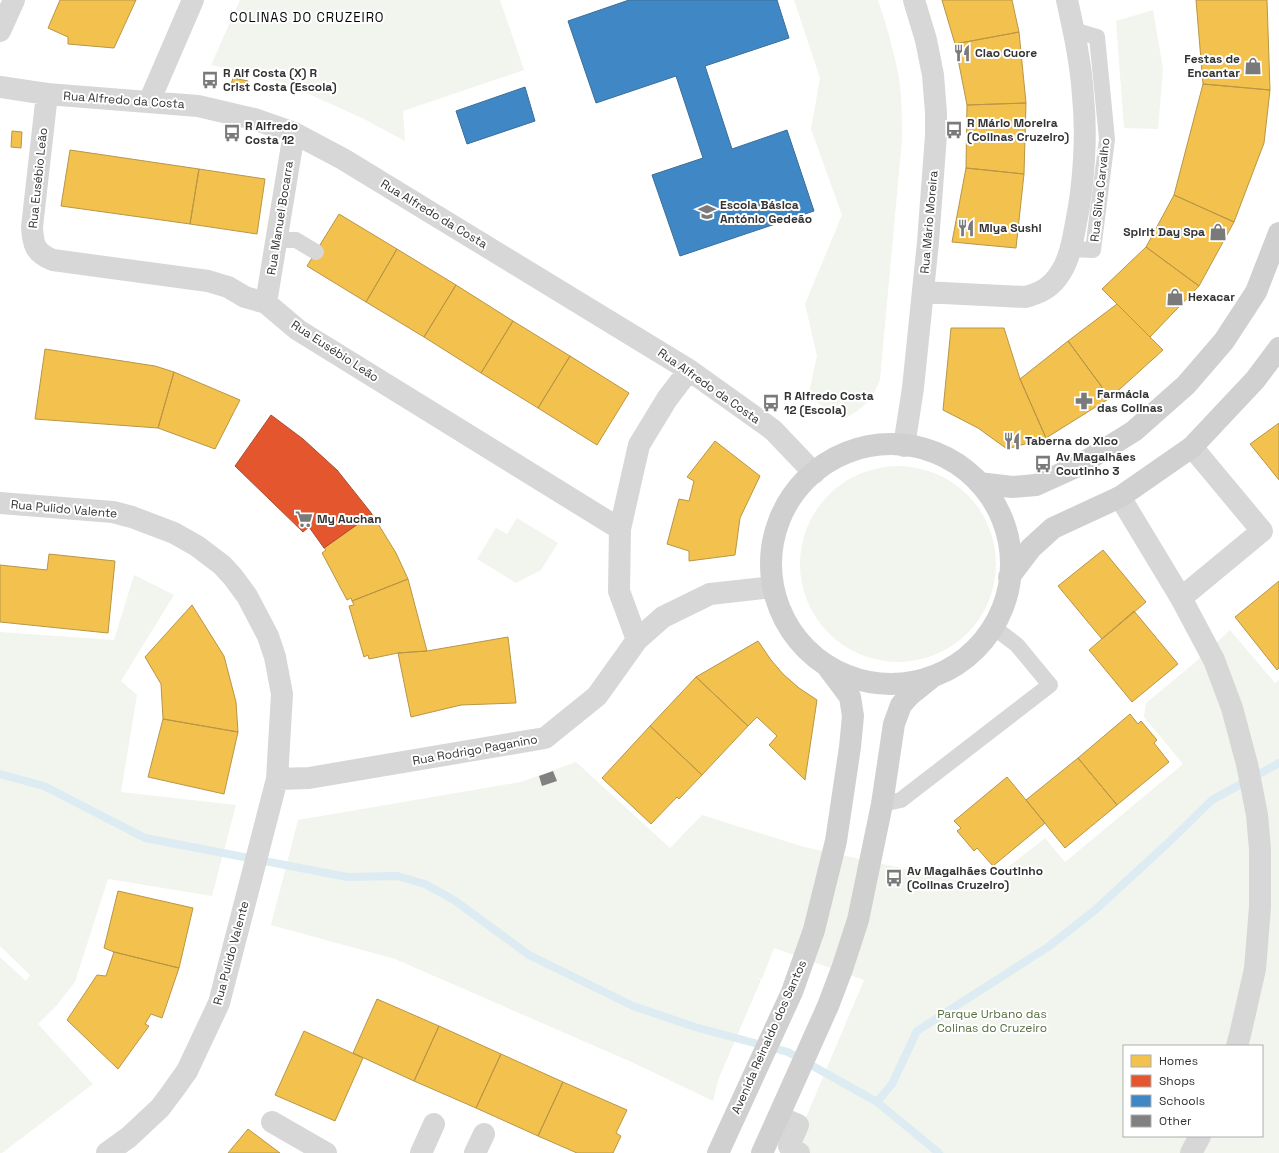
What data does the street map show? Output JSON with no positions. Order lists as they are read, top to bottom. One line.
{"streets":{"main road":["Avenida Reinaldo dos Santos"],"street":["Rua Alfredo da Costa","Rua Eusébio Leão","Rua Silva Carvalho","Rua Manuel Bocarra","Rua Mário Moreira","Rua Pulido Valente","Rua Rodrigo Paganino"]},"crossings":[["Rua Alfredo da Costa","Rua Eusébio Leão"],["Rua Alfredo da Costa","Rua Manuel Bocarra"],["Rua Eusébio Leão","Rua Manuel Bocarra"],["Rua Silva Carvalho","Rua Mário Moreira"],["Rua Pulido Valente","Rua Rodrigo Paganino"]],"districts":["COLINAS DO CRUZEIRO"],"parks":["Parque Urbano das Colinas do Cruzeiro"],"places":{"restaurant":["Ciao Cuore","Miya Sushi","Taberna do Xico"],"shop":["Festas de Encantar","Spirit Day Spa","Hexacar"],"bus stop":["R Alf Costa (X) R Crist Costa (Escola)","R Mário Moreira (Colinas Cruzeiro)","R Alfredo Costa 12","R Alfredo Costa 12 (Escola)","Av Magalhães Coutinho 3","Av Magalhães Coutinho (Colinas Cruzeiro)"],"school or university":["Escola Básica António Gedeão"],"pharmacy":["Farmácia das Colinas"],"supermarket":["My Auchan"]},"legend":["Homes","Shops","Schools","Other"]}
